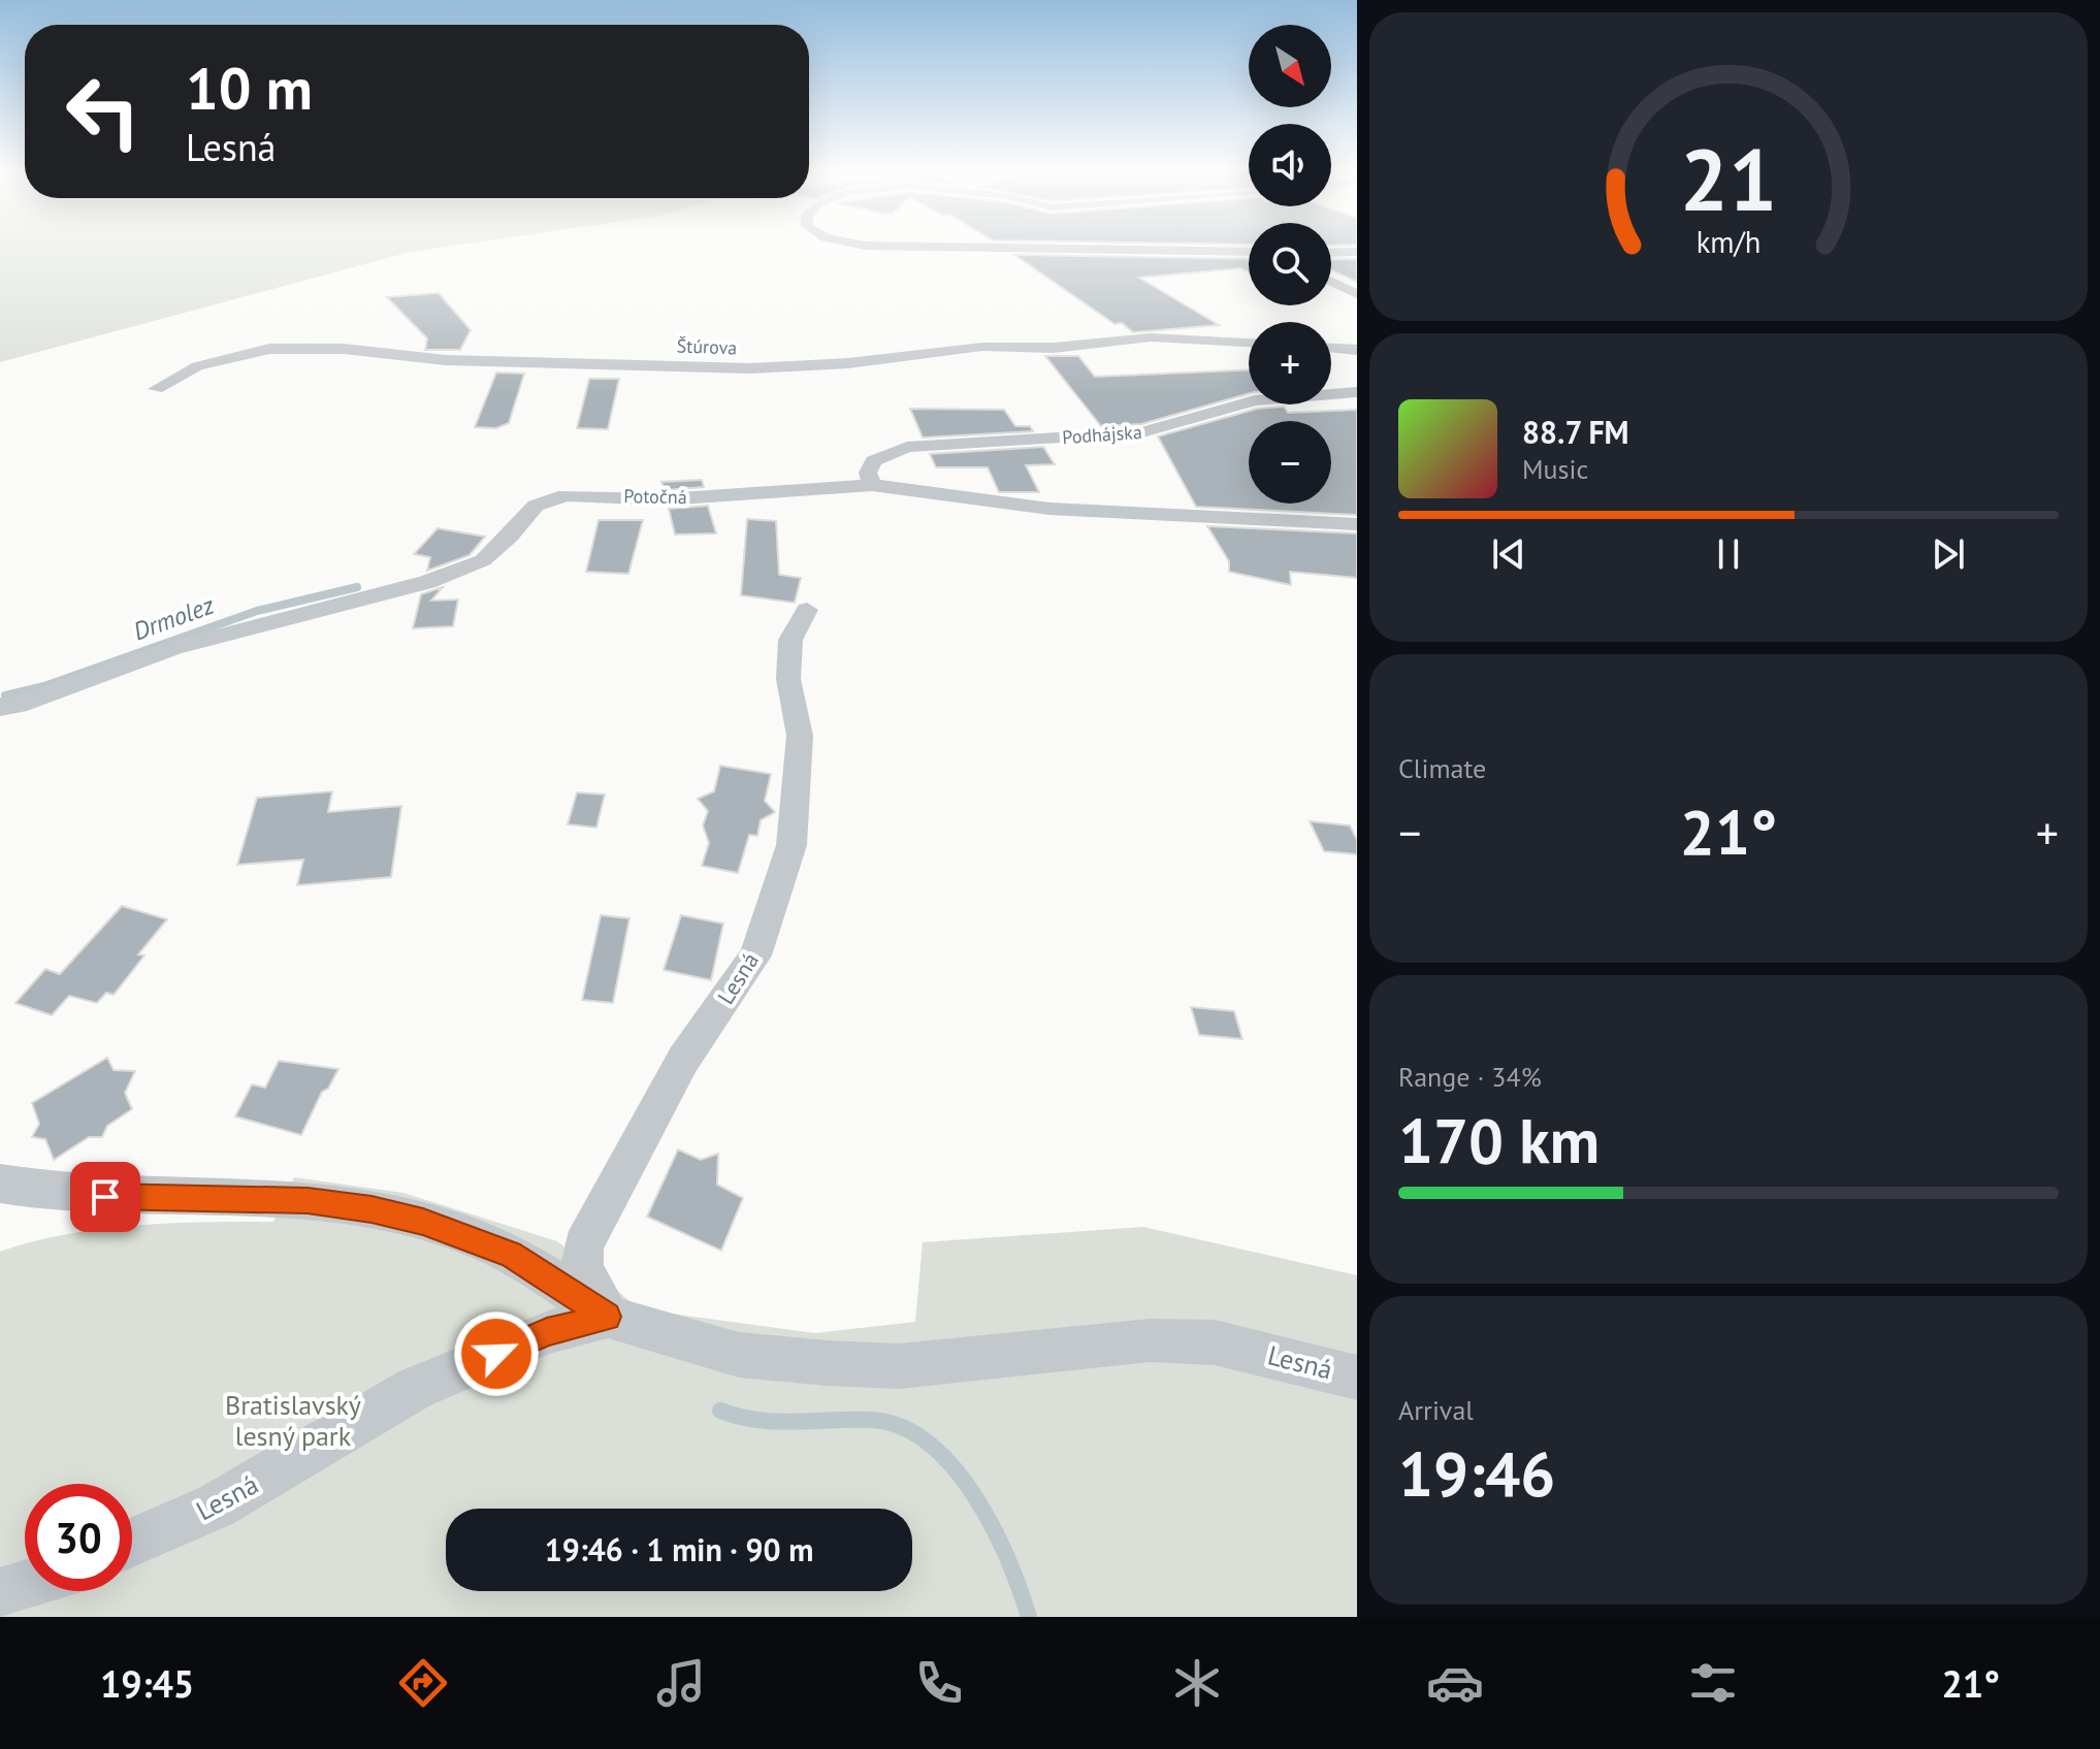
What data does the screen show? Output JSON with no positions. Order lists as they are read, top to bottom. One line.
{"streets":{"street":["Štúrova","Podhájska","Potočná","Lesná"]},"crossings":[["Podhájska","Potočná"]],"water":["Drmolez"],"parks":["Bratislavský lesný park"],"north":"bottom right","page":{"map_buttons":["+","−"],"turn":["10 m","Lesná"],"song":["88.7 FM","Music"],"tile":["Climate",["Range · 34%","170 km"],["Arrival","19:46"]],"heat":["−","21°","+"],"limit":"30","trip":"19:46 · 1 min · 90 m","tabs":["19:45","21°"],"gauge":["21","km/h"]}}
